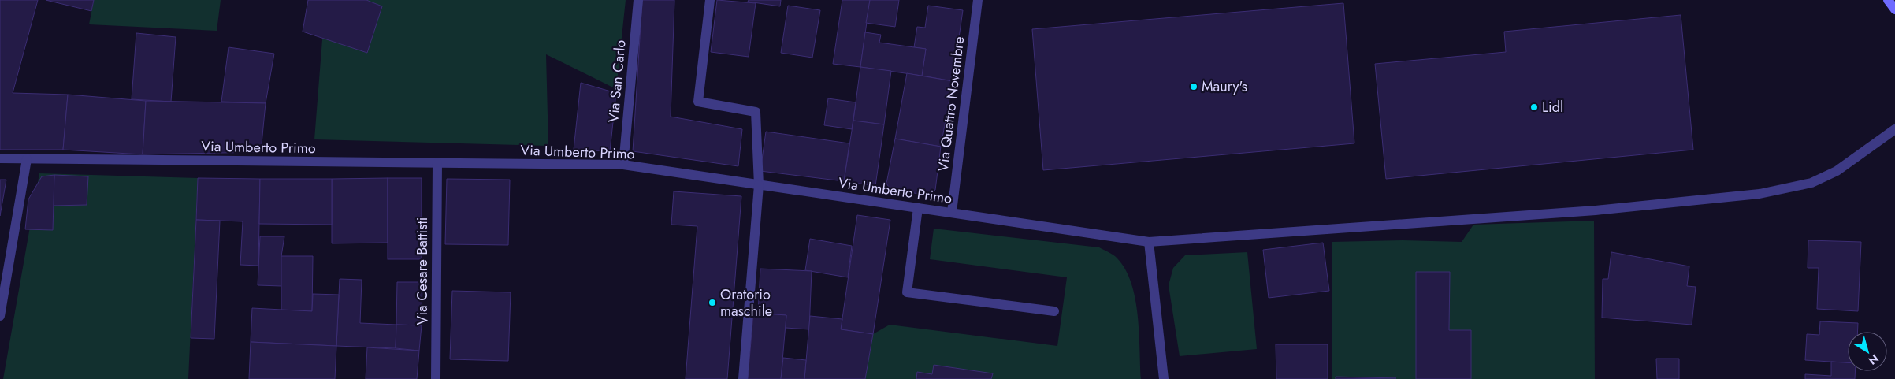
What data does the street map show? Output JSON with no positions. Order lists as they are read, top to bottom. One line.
{"streets":{"street":["Via San Carlo","Via Quattro Novembre","Via Umberto Primo","Via Cesare Battisti"]},"crossings":[["Via San Carlo","Via Umberto Primo"],["Via Quattro Novembre","Via Umberto Primo"],["Via Umberto Primo","Via Cesare Battisti"]],"places":["Maury's","Lidl","Oratorio maschile"],"north":"bottom right"}
